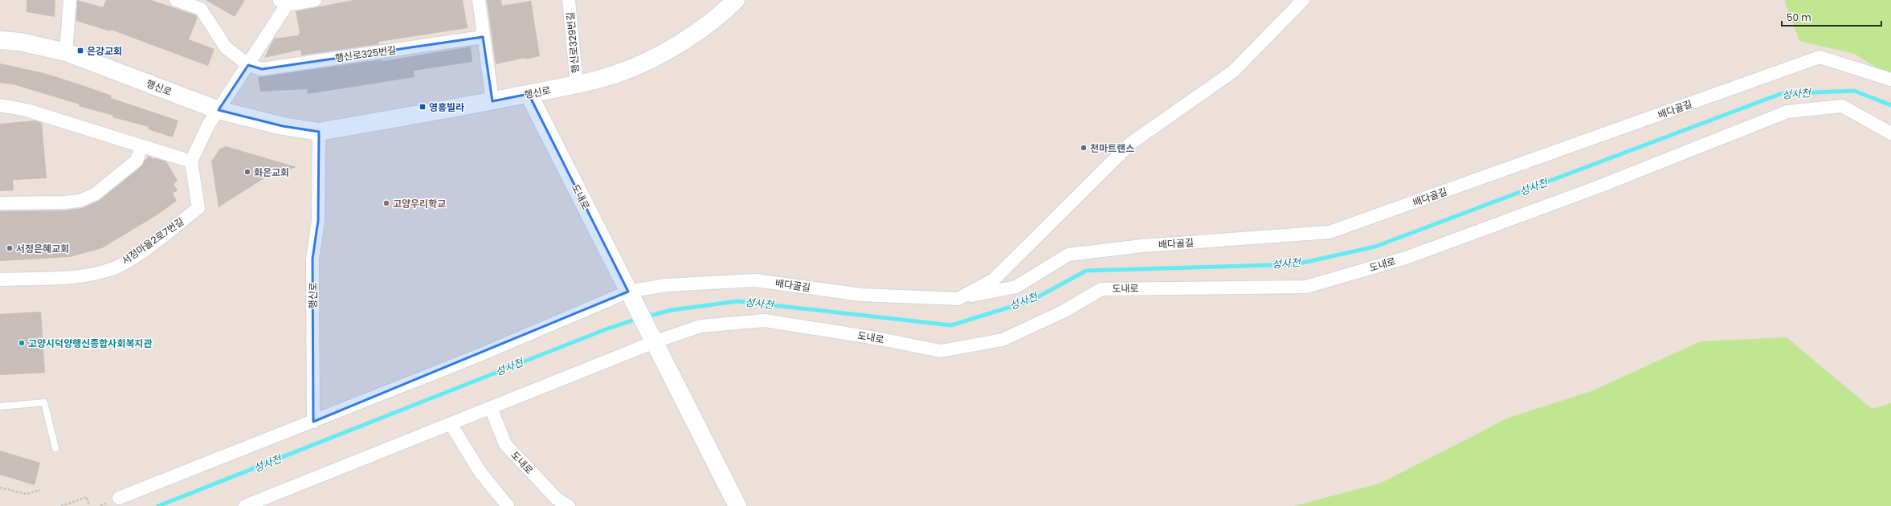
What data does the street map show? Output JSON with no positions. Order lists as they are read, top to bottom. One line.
{"streets":{"main road":["행신로","도내로"],"street":["행신로329번길","행신로325번길","배다골길","서정마을2로7번길"]},"crossings":[["행신로329번길","행신로"],["행신로","배다골길"],["행신로","도내로"],["배다골길","도내로"]],"water":["성사천"],"places":{"transit":["은강교회","영흥빌라"],"other":["천마트랜스","화은교회","고양우리학교","서정은혜교회","고양시덕양행신종합사회복지관"]},"scale_bar":"50 m"}
